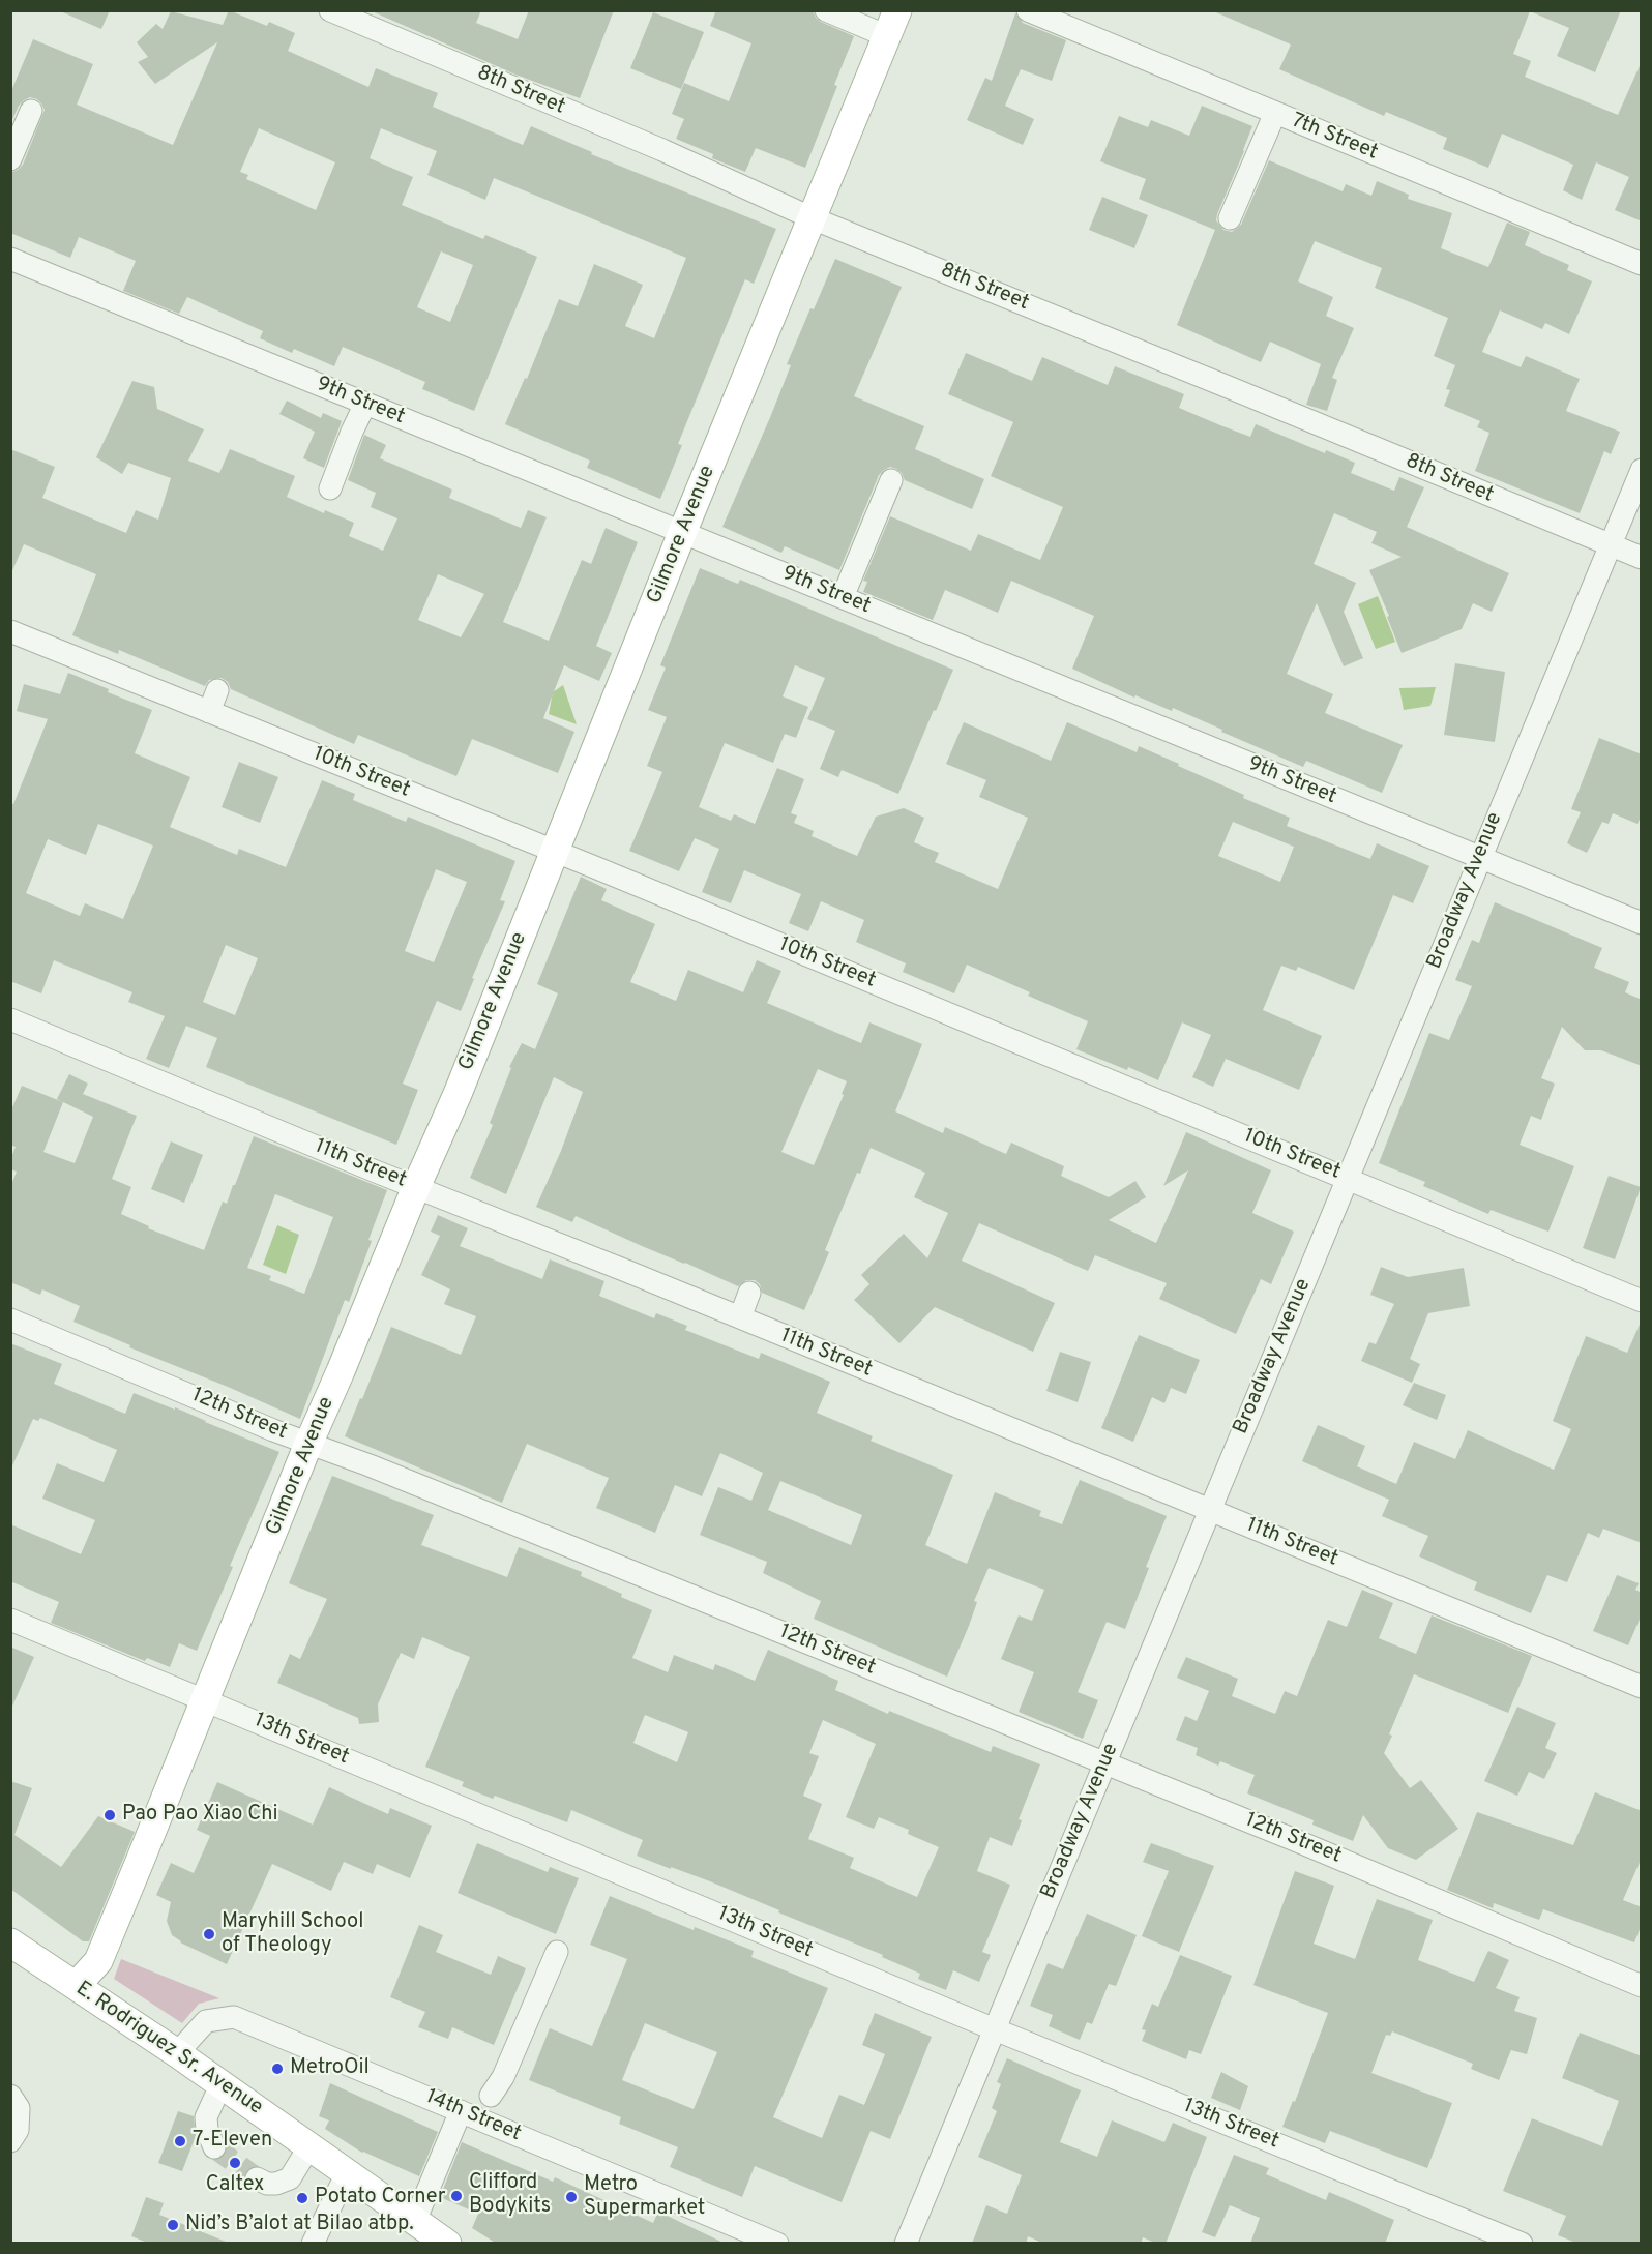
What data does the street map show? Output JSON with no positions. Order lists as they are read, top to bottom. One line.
{"streets":{"main road":["Gilmore Avenue","E. Rodriguez Sr. Avenue"],"street":["8th Street","7th Street","9th Street","10th Street","Broadway Avenue","11th Street","12th Street","13th Street","14th Street"]},"crossings":[["8th Street","Gilmore Avenue"],["8th Street","Broadway Avenue"],["9th Street","Gilmore Avenue"],["9th Street","Broadway Avenue"],["Gilmore Avenue","10th Street"],["Gilmore Avenue","11th Street"],["Gilmore Avenue","12th Street"],["Gilmore Avenue","13th Street"],["Gilmore Avenue","E. Rodriguez Sr. Avenue"],["10th Street","Broadway Avenue"],["Broadway Avenue","11th Street"],["Broadway Avenue","12th Street"],["Broadway Avenue","13th Street"],["E. Rodriguez Sr. Avenue","14th Street"]],"places":["Pao Pao Xiao Chi","Maryhill School of Theology","MetroOil","7-Eleven","Caltex","Clifford Bodykits","Metro Supermarket","Potato Corner","Nid’s B’alot at Bilao atbp."]}
